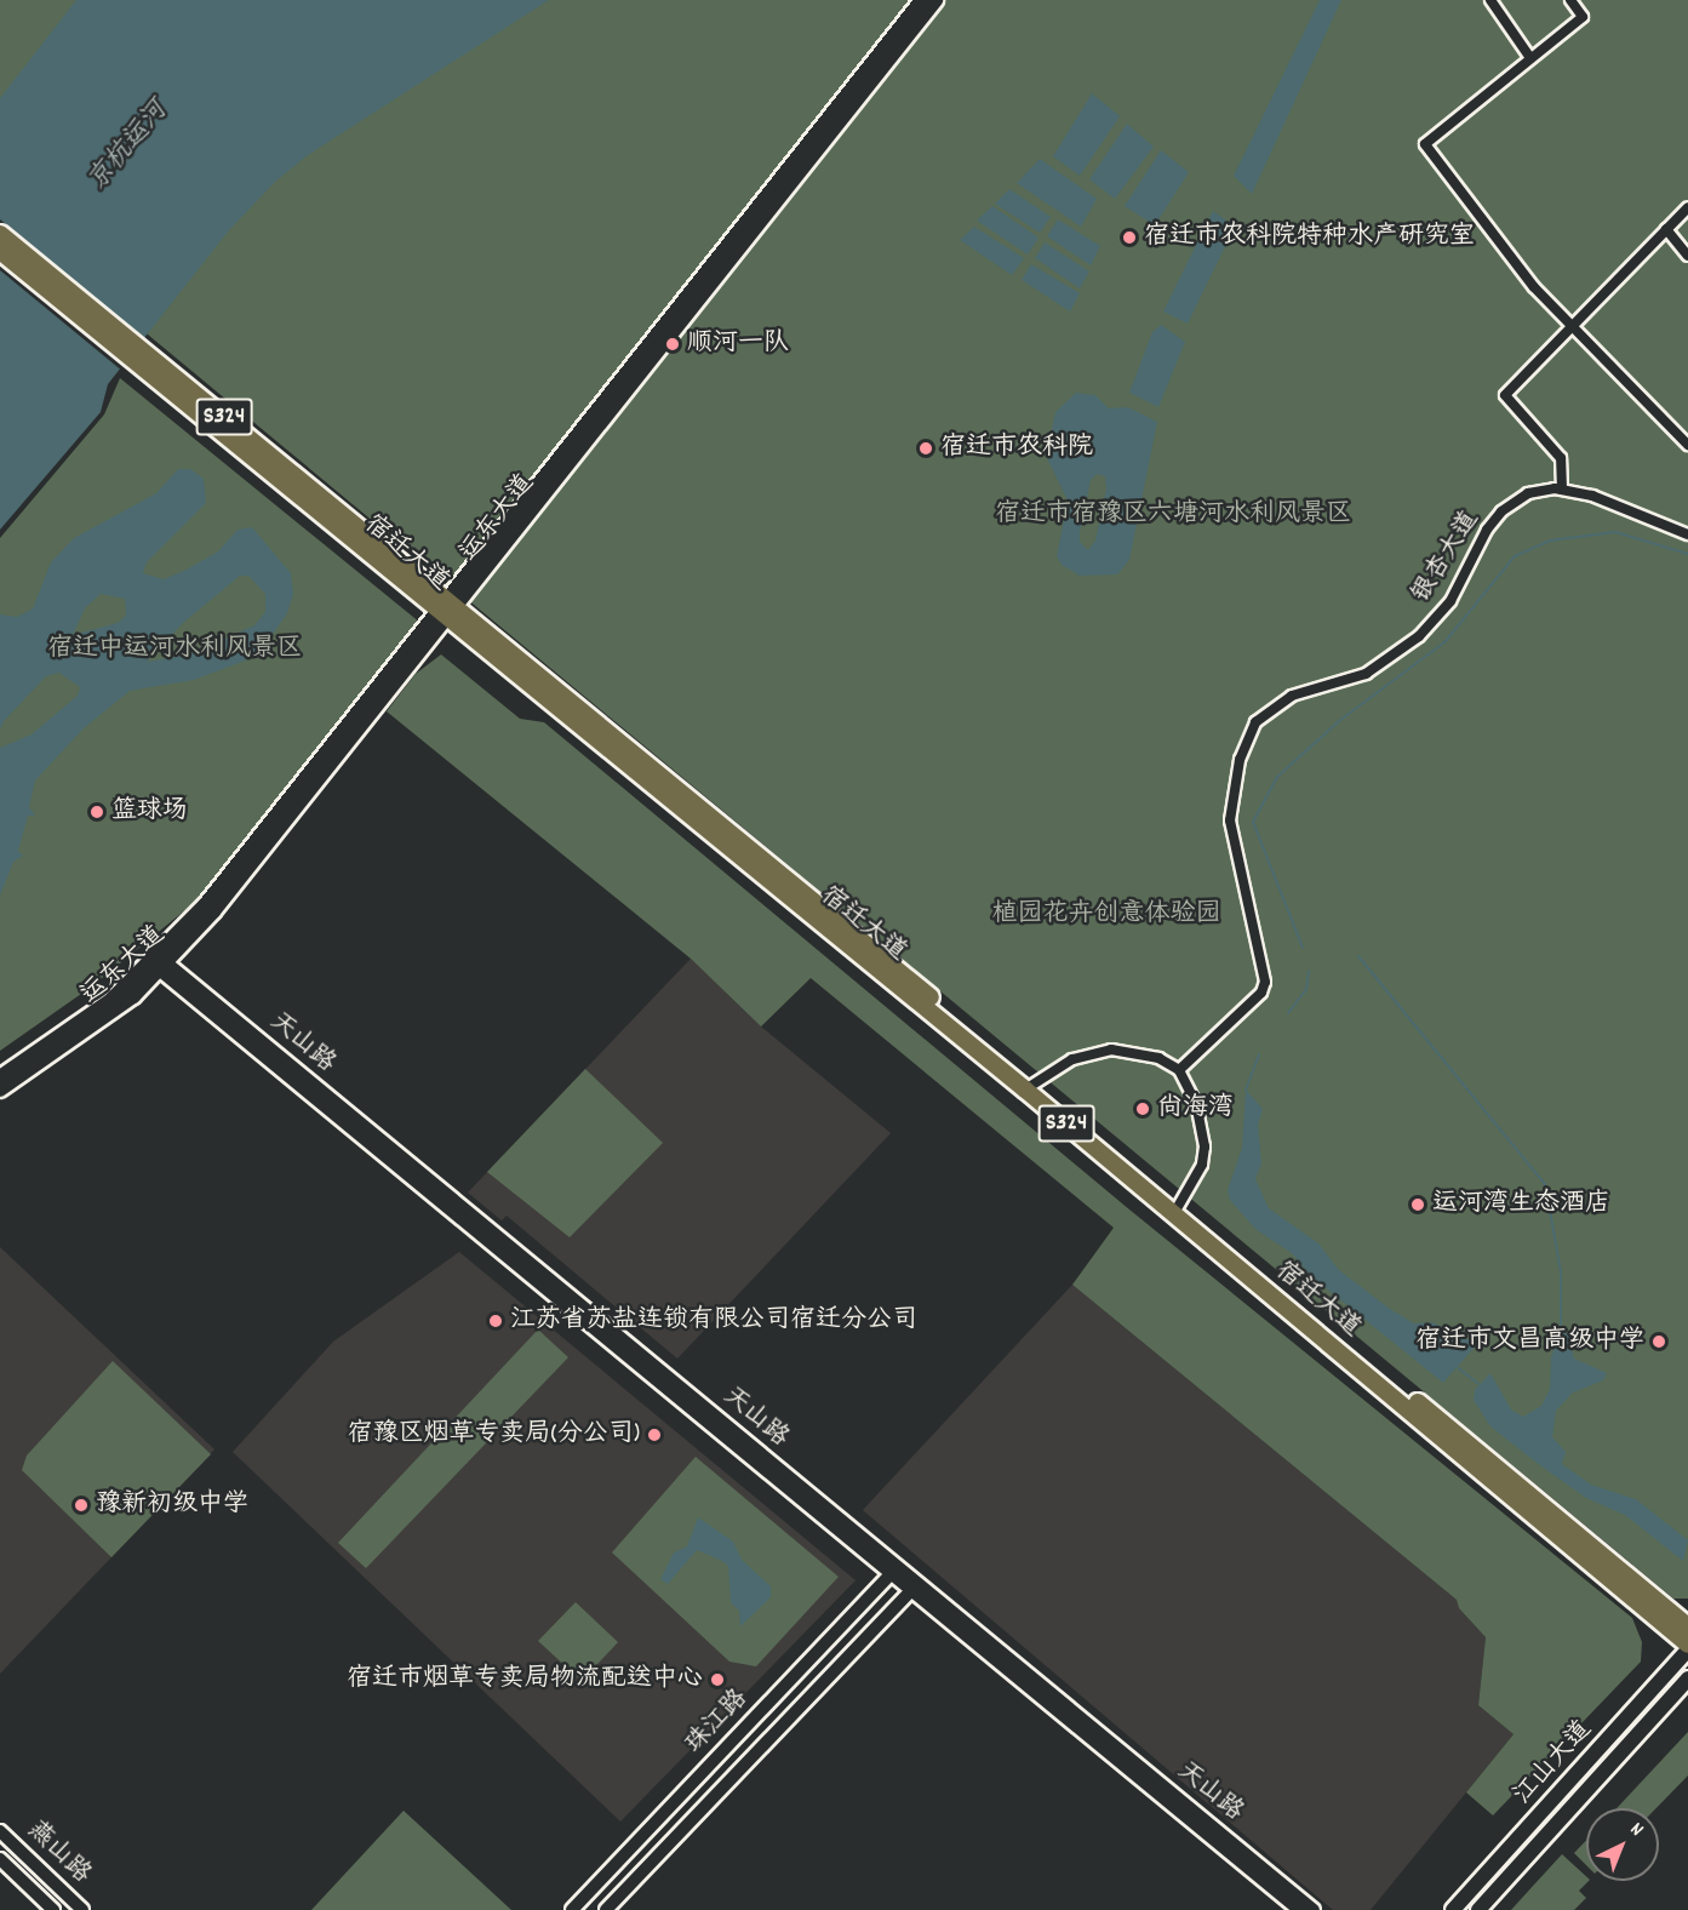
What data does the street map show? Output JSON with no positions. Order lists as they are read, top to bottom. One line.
{"streets":{"main road":["S324","运东大道","宿迁大道","江山大道"],"street":["银杏大道","天山路","珠江路","燕山路"]},"crossings":[["运东大道","宿迁大道"],["运东大道","天山路"],["宿迁大道","江山大道"],["天山路","珠江路"]],"water":["京杭运河"],"parks":["宿迁市宿豫区六塘河水利风景区","宿迁中运河水利风景区","植园花卉创意体验园"],"places":["宿迁市农科院特种水产研究室","顺河一队","宿迁市农科院","篮球场","尚海湾","运河湾生态酒店","江苏省苏盐连锁有限公司宿迁分公司","宿迁市文昌高级中学","宿豫区烟草专卖局(分公司)","豫新初级中学","宿迁市烟草专卖局物流配送中心"],"north":"top right"}
